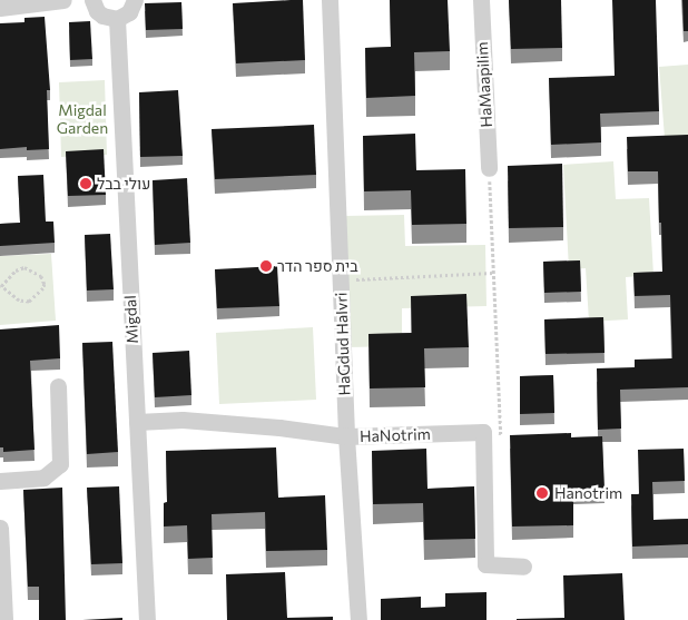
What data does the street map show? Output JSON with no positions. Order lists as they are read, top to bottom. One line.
{"streets":{"street":["HaMaapilim","Migdal","HaGdud HaIvri","HaNotrim"]},"crossings":[["Migdal","HaNotrim"],["HaGdud HaIvri","HaNotrim"]],"parks":["Migdal Garden"],"places":["עולי בבל","בית ספר הדר","Hanotrim"]}
